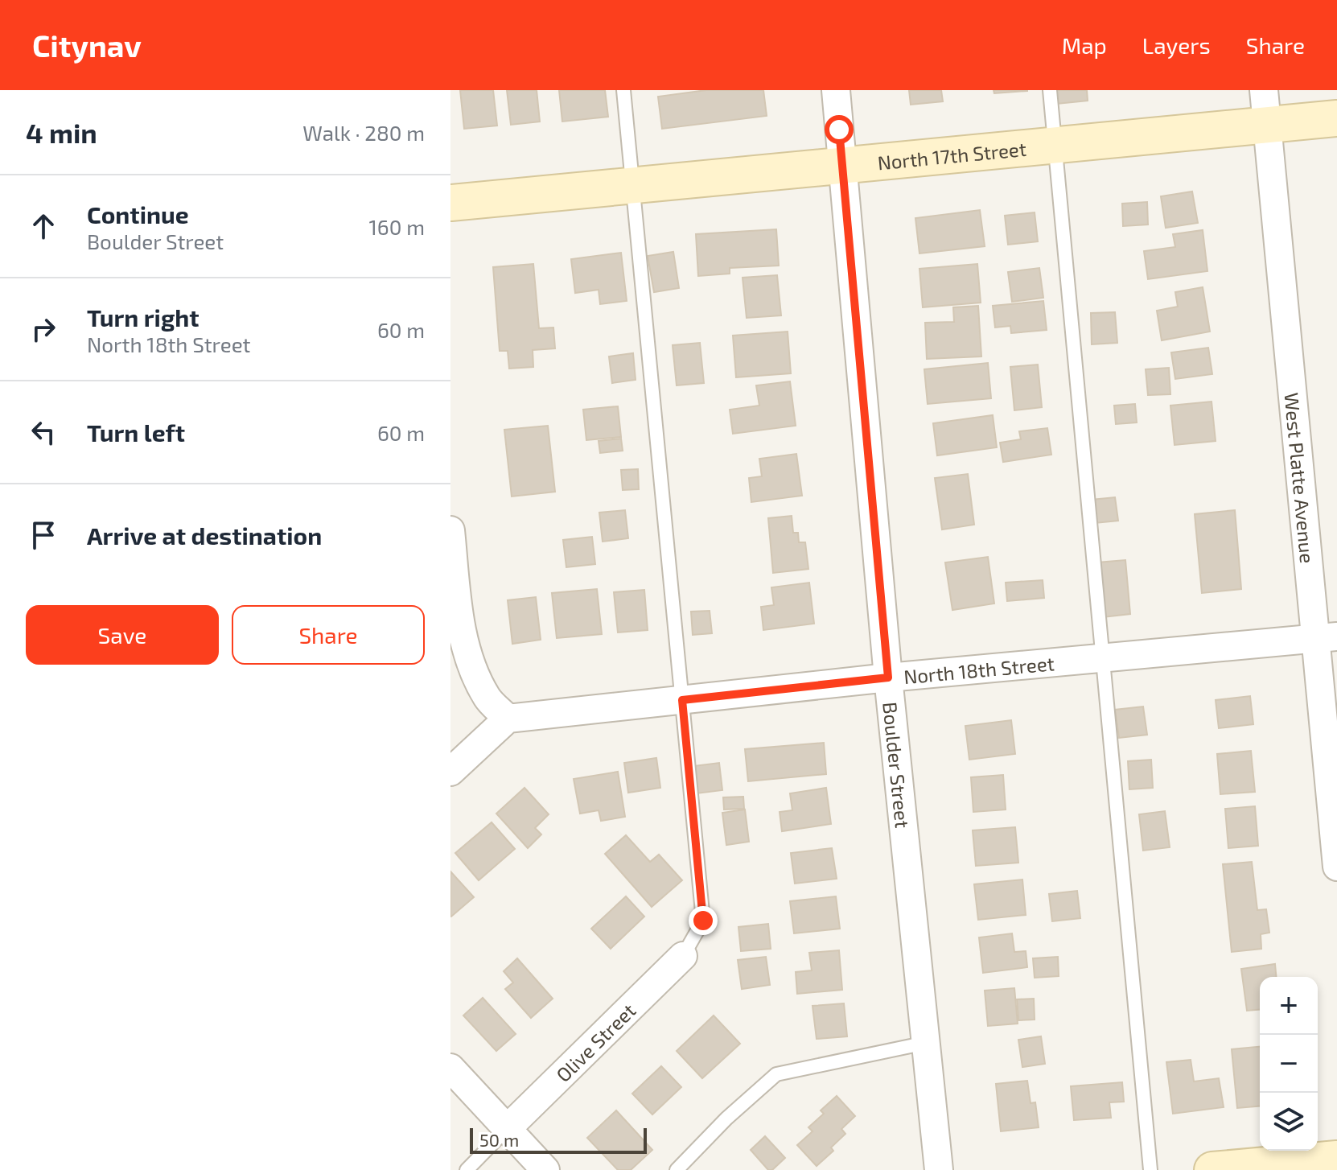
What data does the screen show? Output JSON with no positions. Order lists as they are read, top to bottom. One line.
{"streets":{"street":["North 17th Street","West Platte Avenue","North 18th Street","Boulder Street","Olive Street"]},"crossings":[["North 17th Street","West Platte Avenue"],["North 17th Street","Boulder Street"],["West Platte Avenue","North 18th Street"],["North 18th Street","Boulder Street"]],"scale_bar":"50 m","page":{"header":"Citynav","nav":["Map","Layers","Share"],"heading":["4 min","Walk · 280 m"],"list":[["Continue","Boulder Street","160 m"],["Turn right","North 18th Street","60 m"],["Turn left","60 m"],"Arrive at destination"],"buttons":["Save","Share"],"map_buttons":["+","−"],"scale":"50 m"}}
